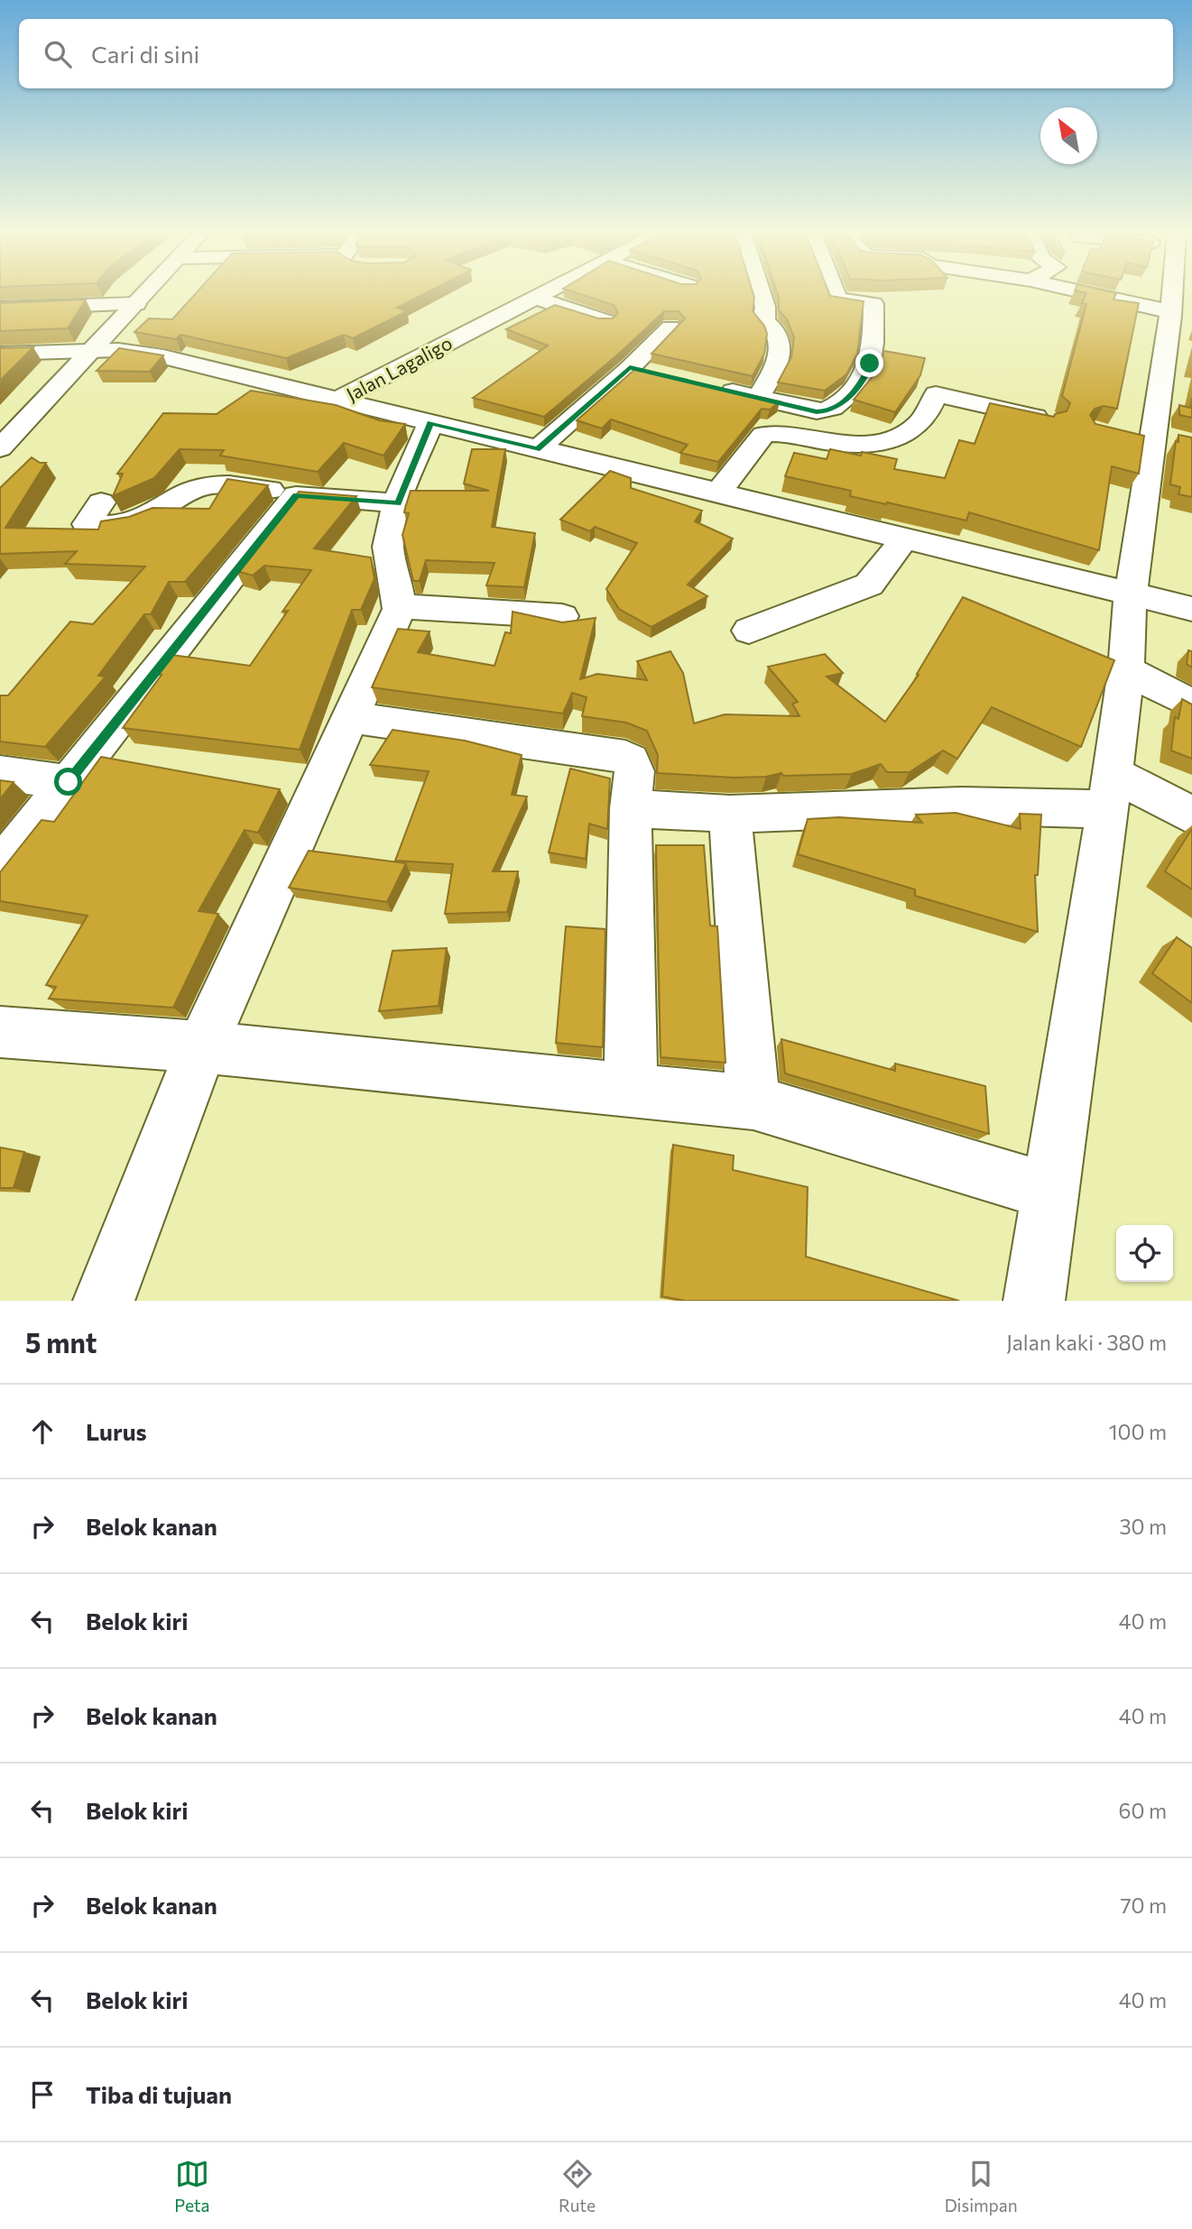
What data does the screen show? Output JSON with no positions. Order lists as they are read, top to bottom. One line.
{"streets":{"street":["Jalan Lagaligo"]},"north":"top left","page":{"search":"Cari di sini","heading":["5 mnt","Jalan kaki · 380 m"],"list":[["Lurus","100 m"],["Belok kanan","30 m"],["Belok kiri","40 m"],["Belok kanan","40 m"],["Belok kiri","60 m"],["Belok kanan","70 m"],["Belok kiri","40 m"],"Tiba di tujuan"],"nav":["Peta","Rute","Disimpan"]}}
